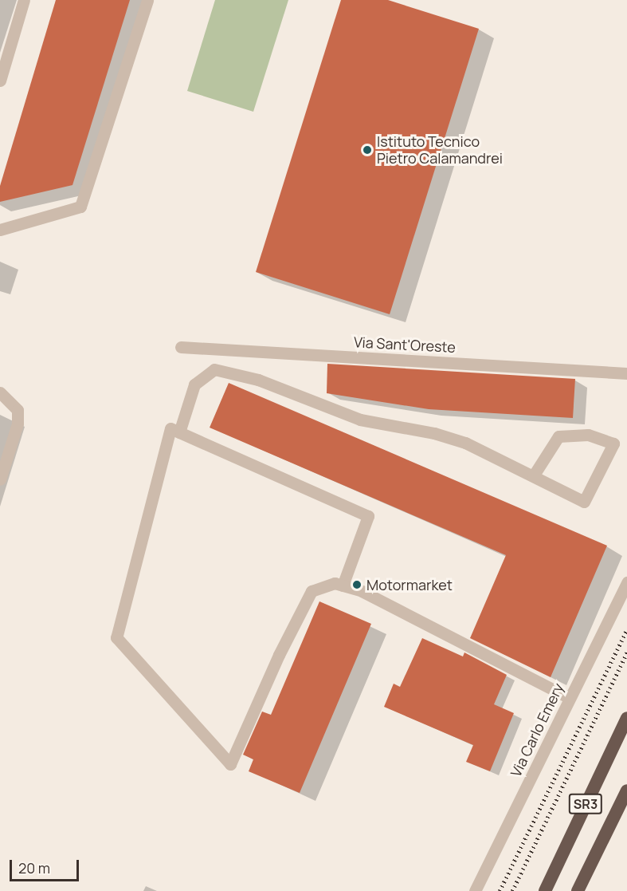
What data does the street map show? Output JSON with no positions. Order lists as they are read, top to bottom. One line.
{"streets":{"highway":["SR3"],"street":["Via Sant'Oreste","Via Carlo Emery"]},"places":["Istituto Tecnico Pietro Calamandrei","Motormarket"],"scale_bar":"20 m"}
